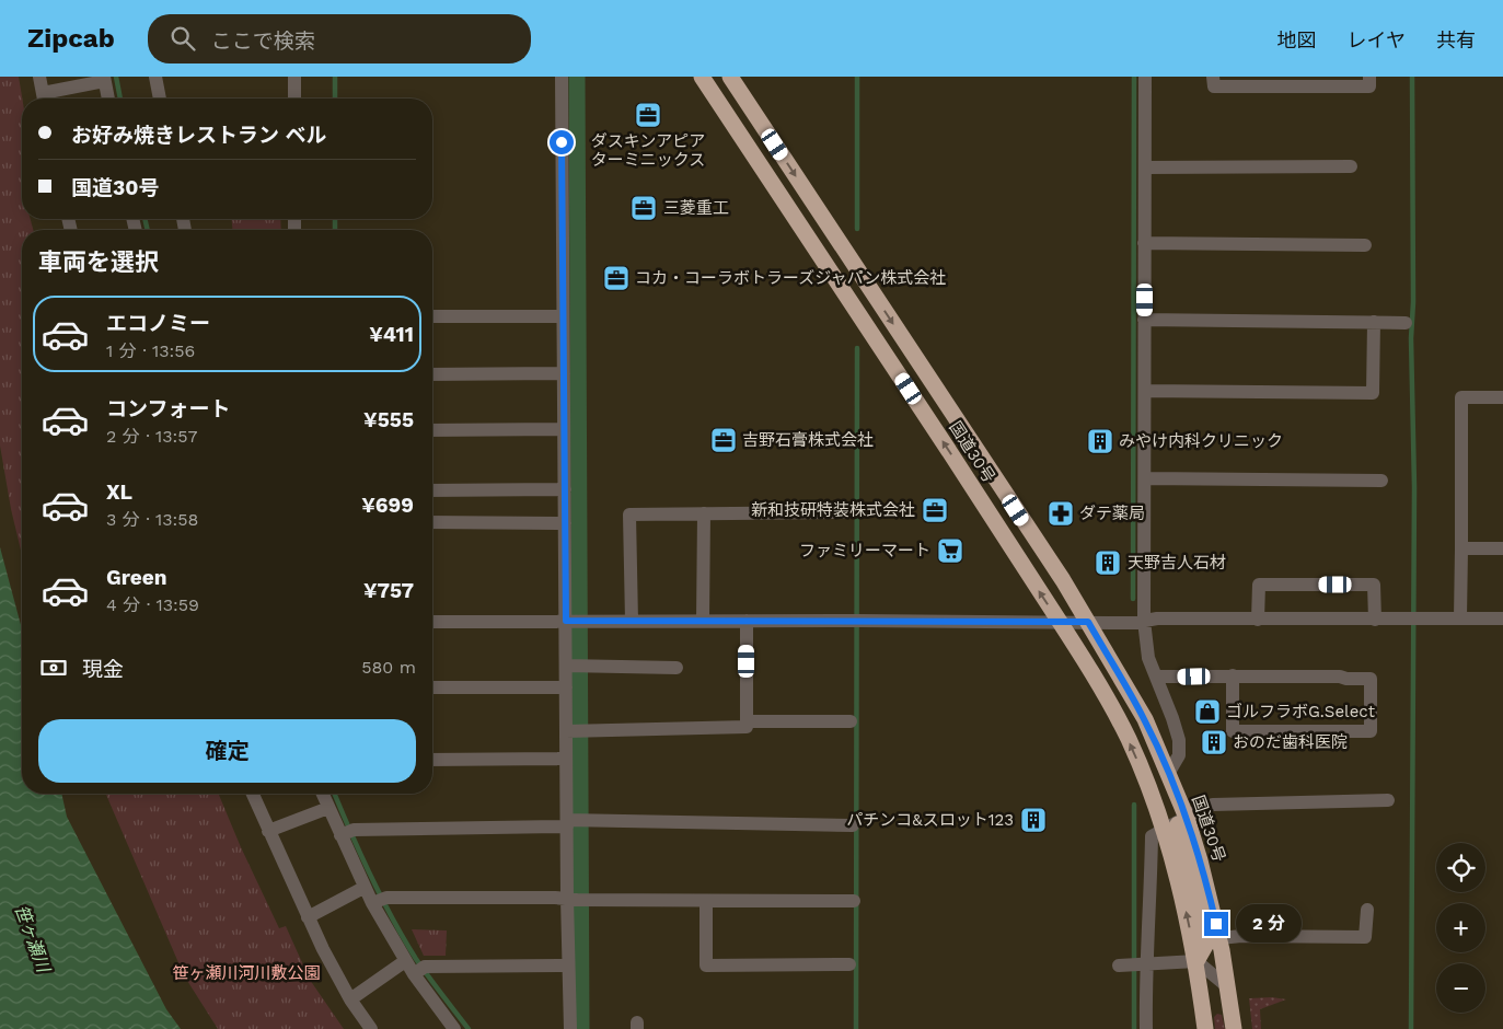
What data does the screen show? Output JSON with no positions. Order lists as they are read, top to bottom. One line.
{"streets":{"highway":["国道30号"]},"water":["笹ヶ瀬川"],"parks":["笹ヶ瀬川河川敷公園"],"places":{"office":["ダスキンアピア ターミニックス","三菱重工","コカ・コーラボトラーズジャパン株式会社","吉野石膏株式会社","新和技研特装株式会社"],"building":["みやけ内科クリニック","天野吉人石材","おのだ歯科医院","パチンコ&スロット123"],"pharmacy":["ダテ薬局"],"supermarket":["ファミリーマート"],"shop":["ゴルフラボG.Select"]},"page":{"header":"Zipcab","search":"ここで検索","nav":["地図","レイヤ","共有"],"banner":["お好み焼きレストラン ベル","国道30号"],"heading":"車両を選択","list":[{"name":"エコノミー","note":"1 分 · 13:56","value":"¥411"},{"name":"コンフォート","note":"2 分 · 13:57","value":"¥555"},{"name":"XL","note":"3 分 · 13:58","value":"¥699"},{"name":"Green","note":"4 分 · 13:59","value":"¥757"}],"pay":["現金","580 m"],"buttons":"確定","map_buttons":["+","−"],"bubble":"2 分"}}
